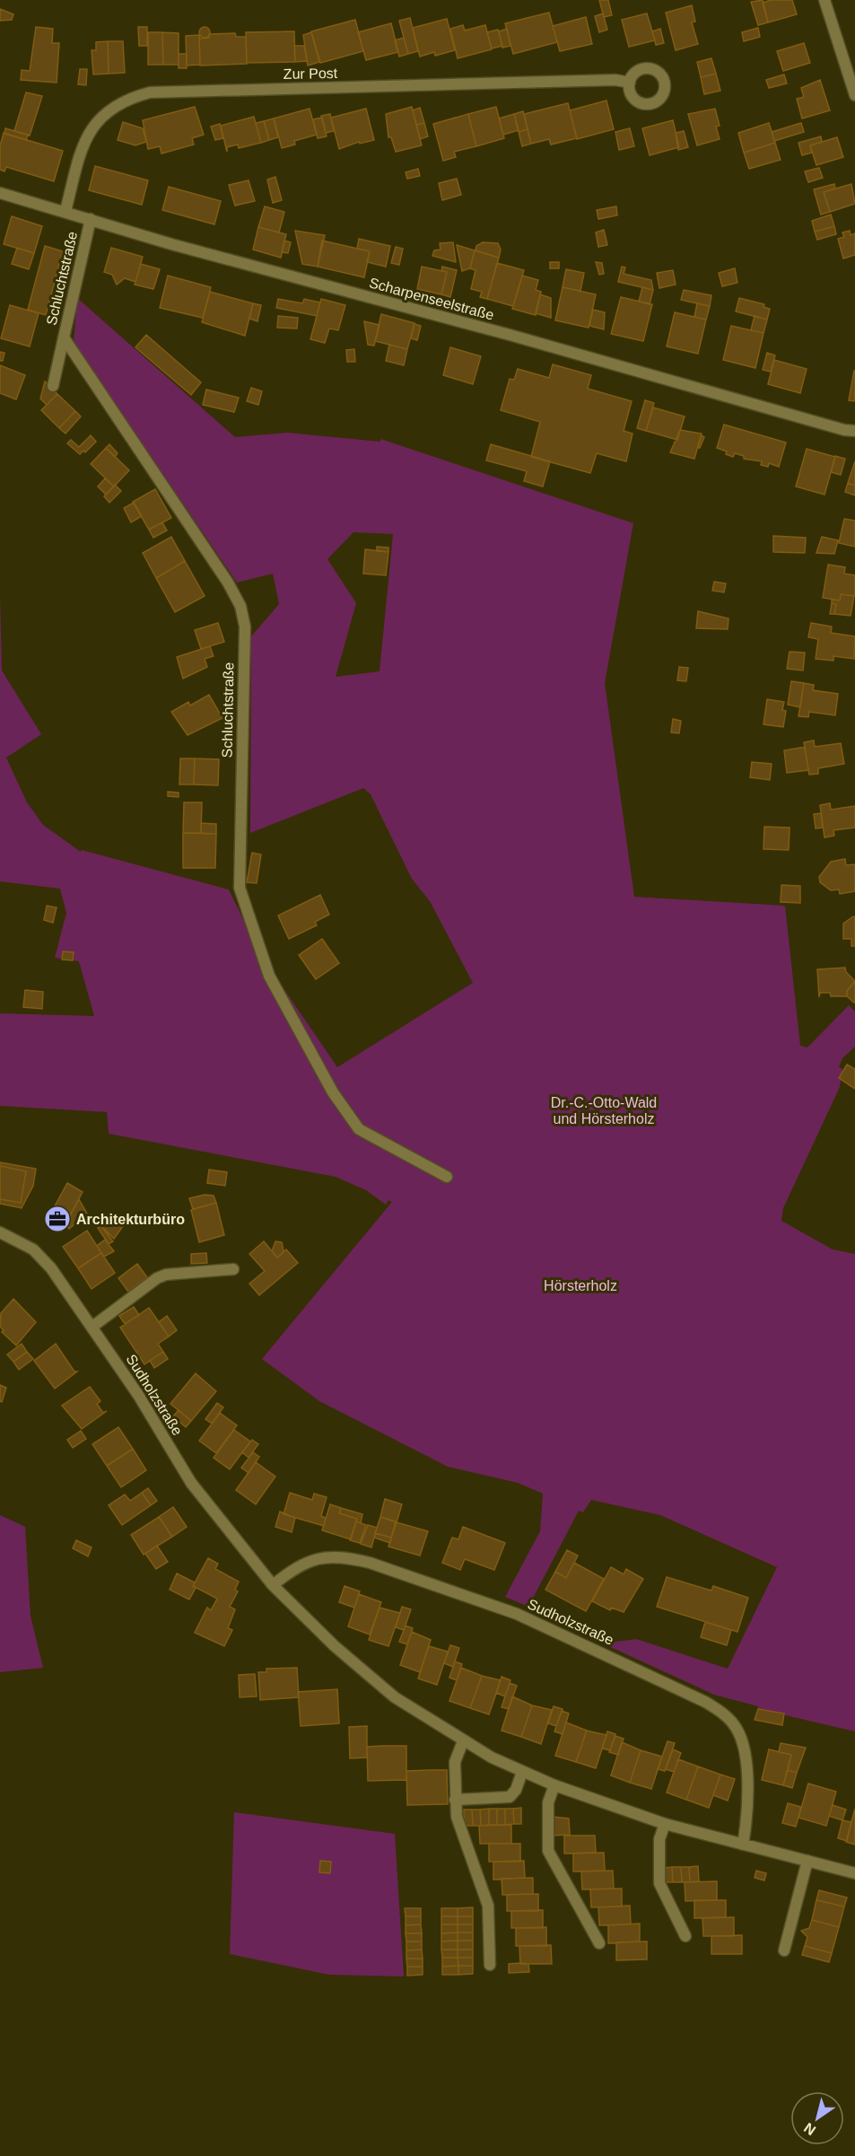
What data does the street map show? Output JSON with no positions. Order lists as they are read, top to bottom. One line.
{"streets":{"street":["Zur Post","Schluchtstraße","Scharpenseelstraße","Sudholzstraße"]},"crossings":[["Zur Post","Scharpenseelstraße"],["Schluchtstraße","Scharpenseelstraße"]],"parks":["Dr.-C.-Otto-Wald und Hörsterholz","Hörsterholz"],"places":{"office":["Architekturbüro"]},"north":"bottom left"}
